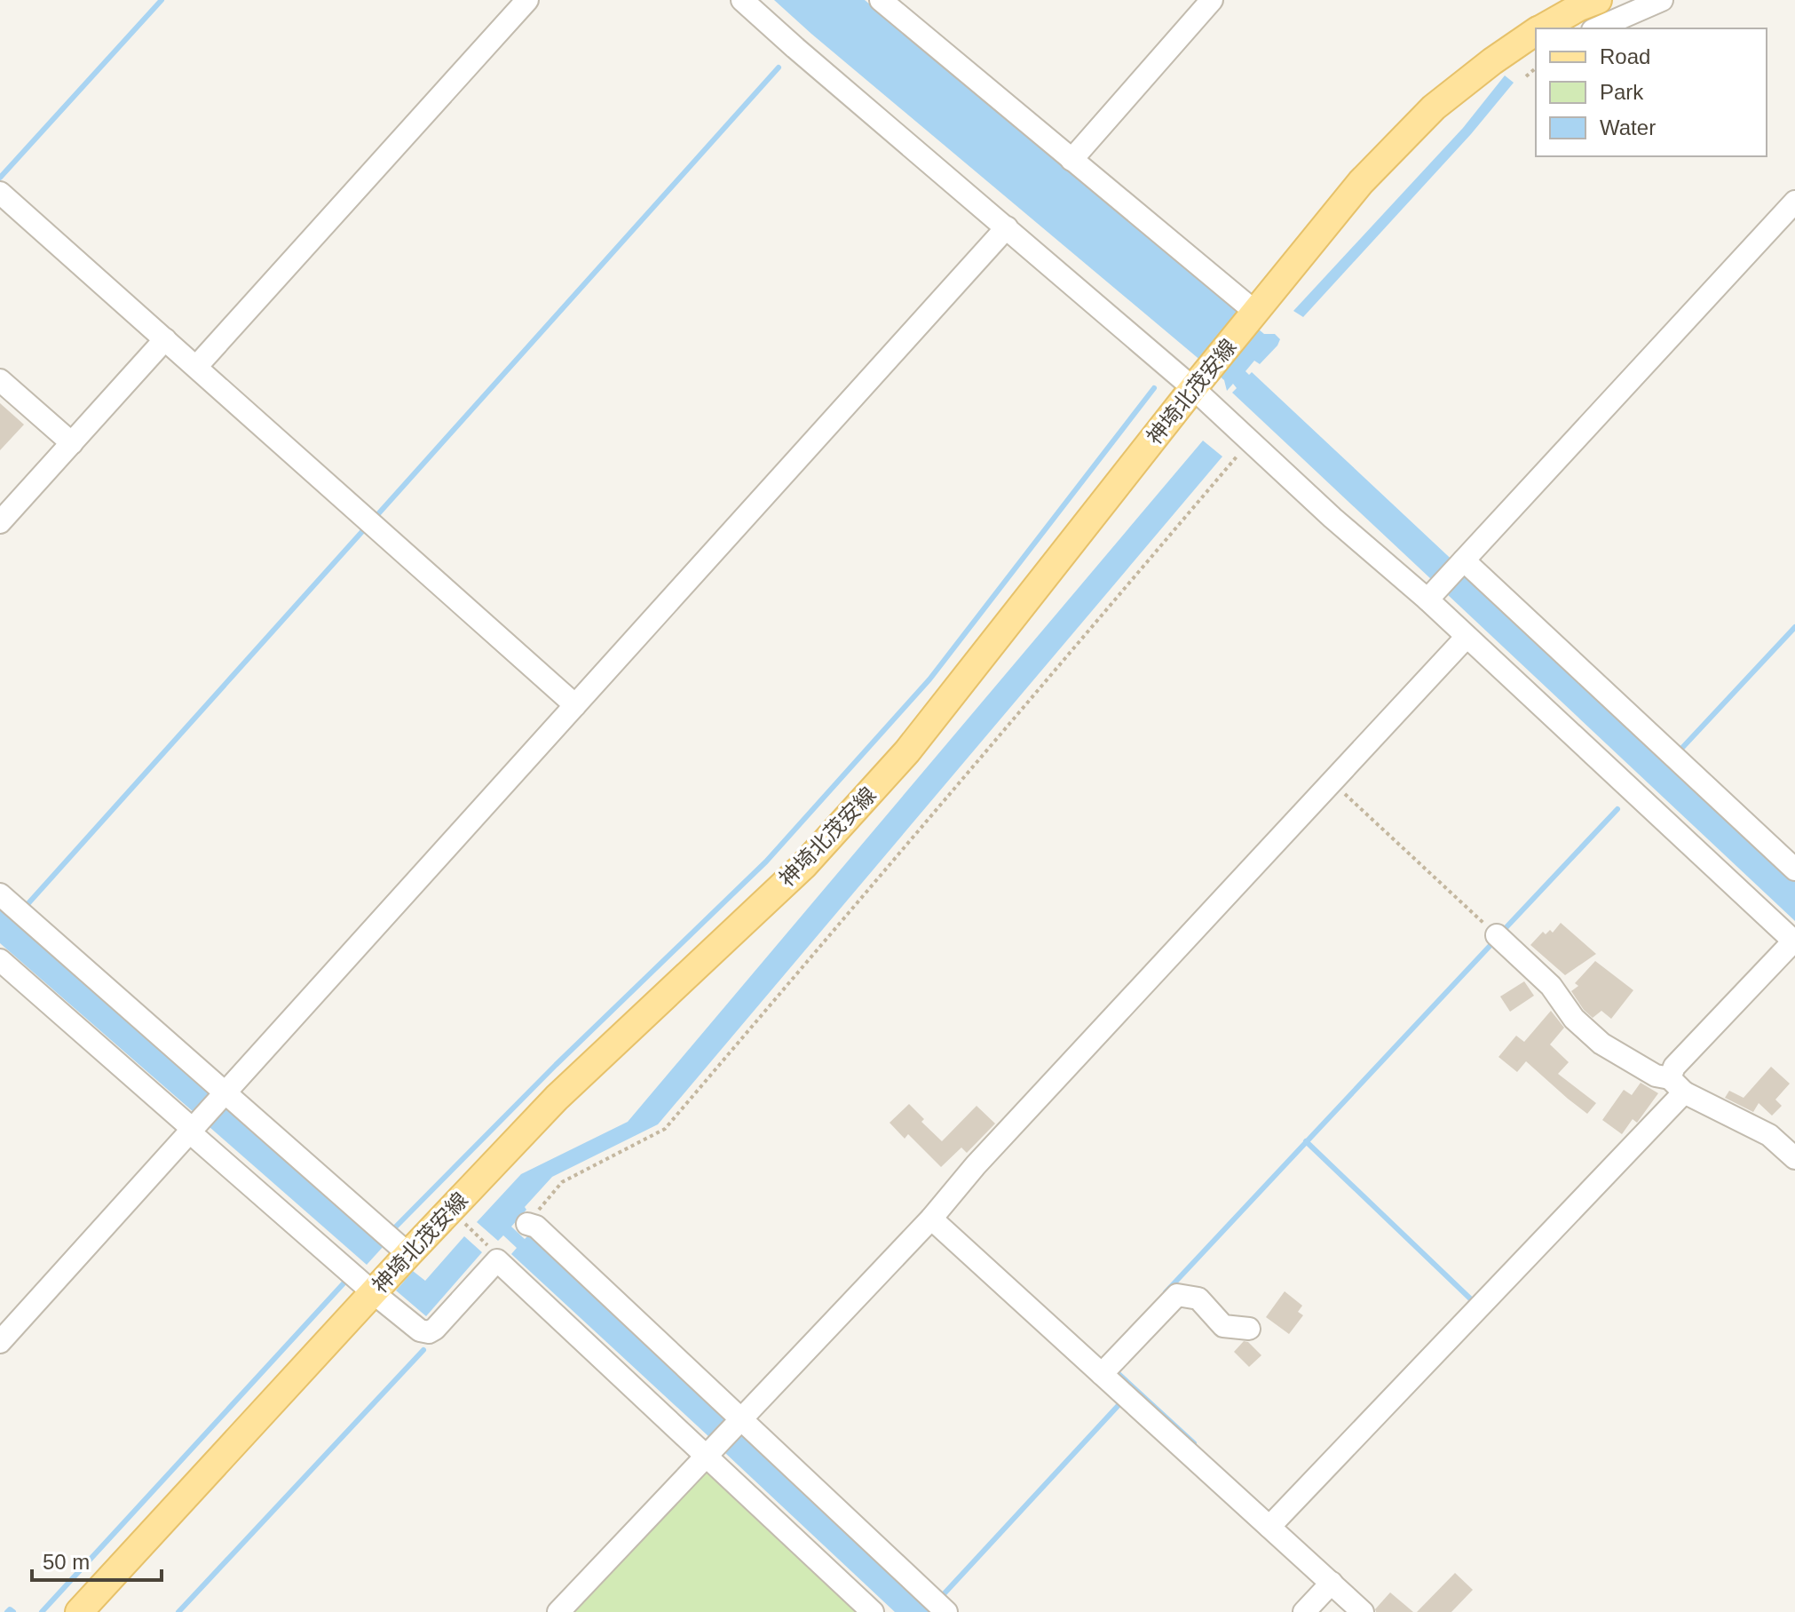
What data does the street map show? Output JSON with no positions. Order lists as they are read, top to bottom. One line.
{"streets":{"main road":["神埼北茂安線"]},"legend":["Road","Park","Water"],"scale_bar":"50 m"}
